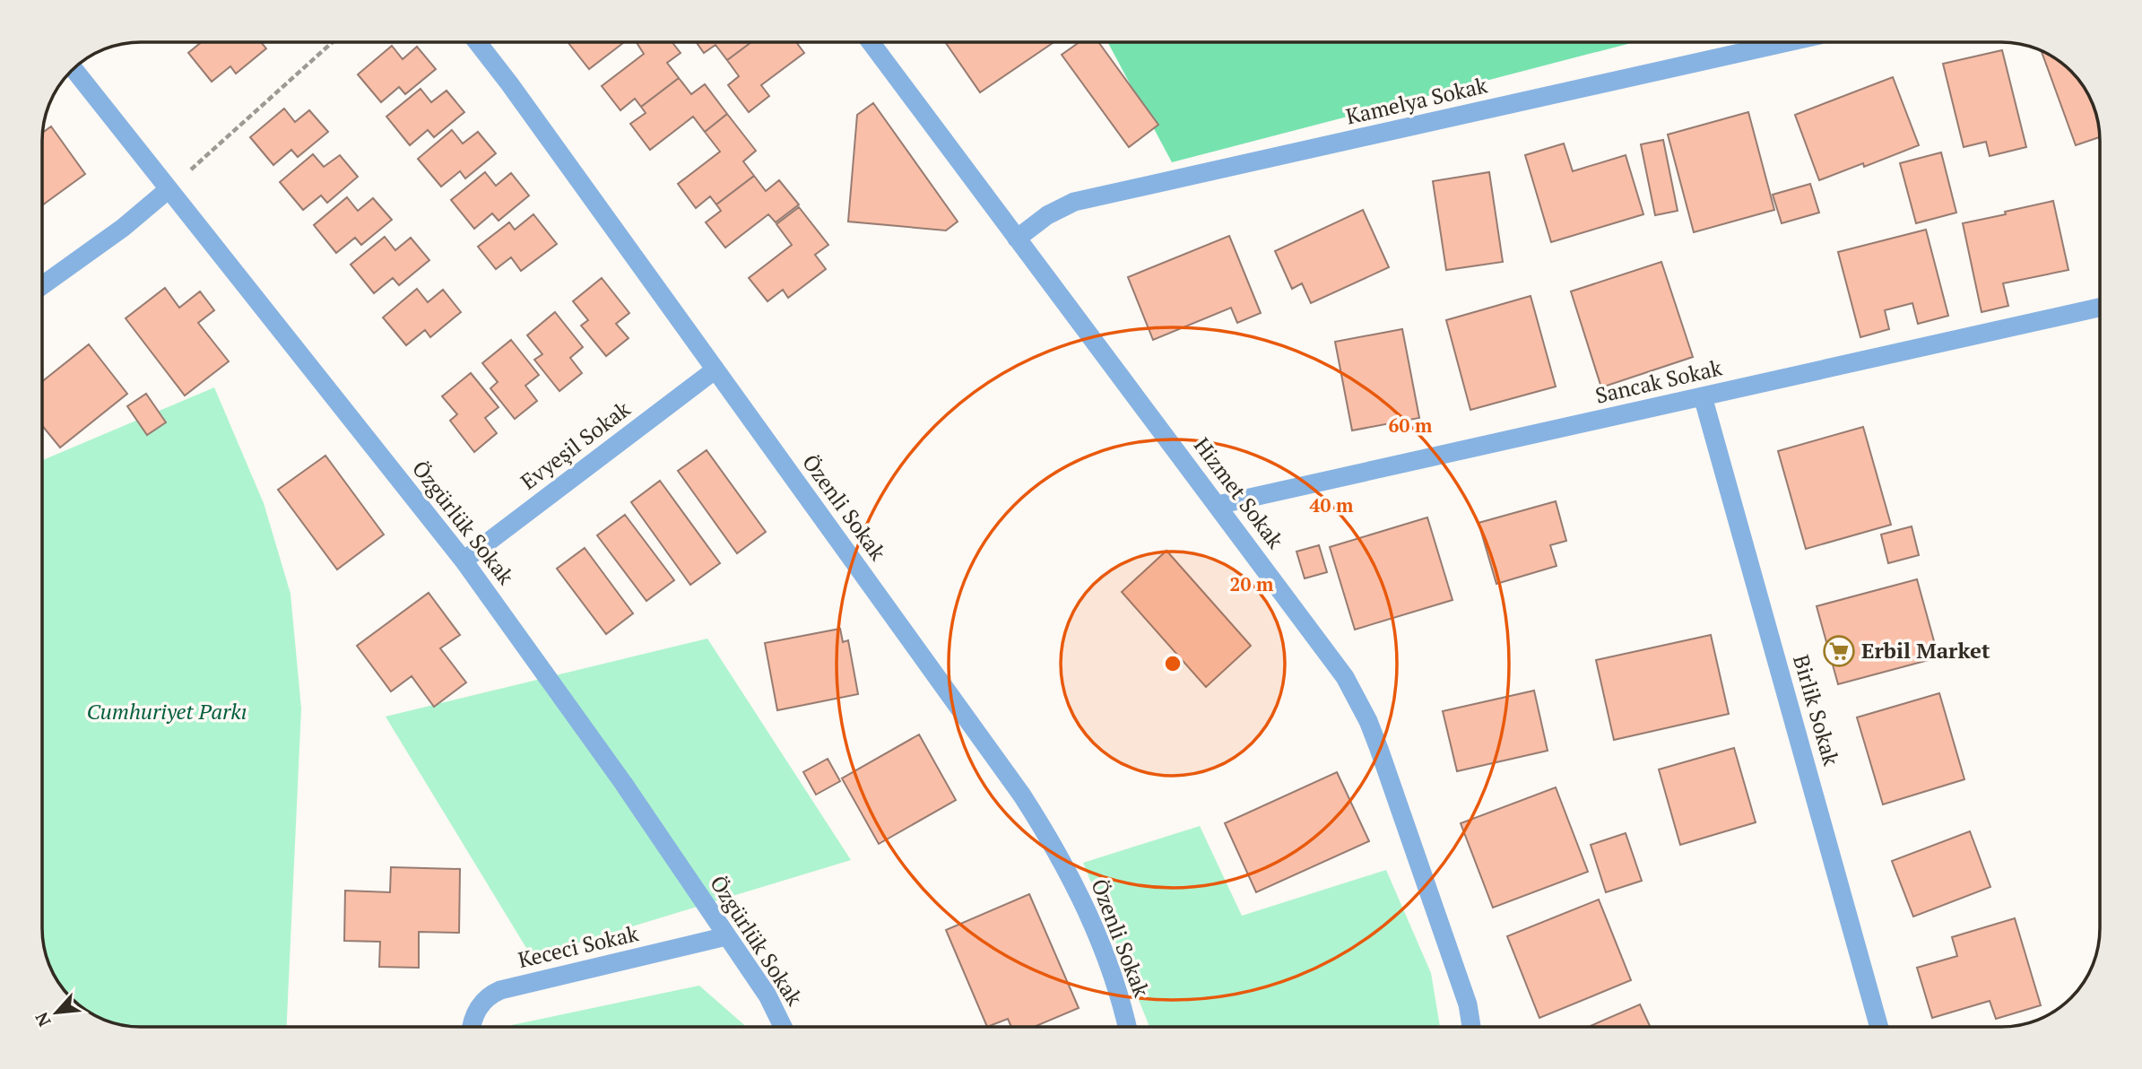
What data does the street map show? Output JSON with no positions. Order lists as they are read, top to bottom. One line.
{"streets":{"street":["Kamelya Sokak","Sancak Sokak","Evyeşil Sokak","Hizmet Sokak","Özenli Sokak","Özgürlük Sokak","Birlik Sokak","Kececi Sokak"]},"crossings":[["Kamelya Sokak","Hizmet Sokak"],["Sancak Sokak","Hizmet Sokak"],["Sancak Sokak","Birlik Sokak"],["Evyeşil Sokak","Özenli Sokak"],["Evyeşil Sokak","Özgürlük Sokak"],["Özgürlük Sokak","Kececi Sokak"]],"parks":["Cumhuriyet Parkı"],"places":{"supermarket":["Erbil Market"]},"north":"bottom left","rings":["60 m","40 m","20 m"]}
